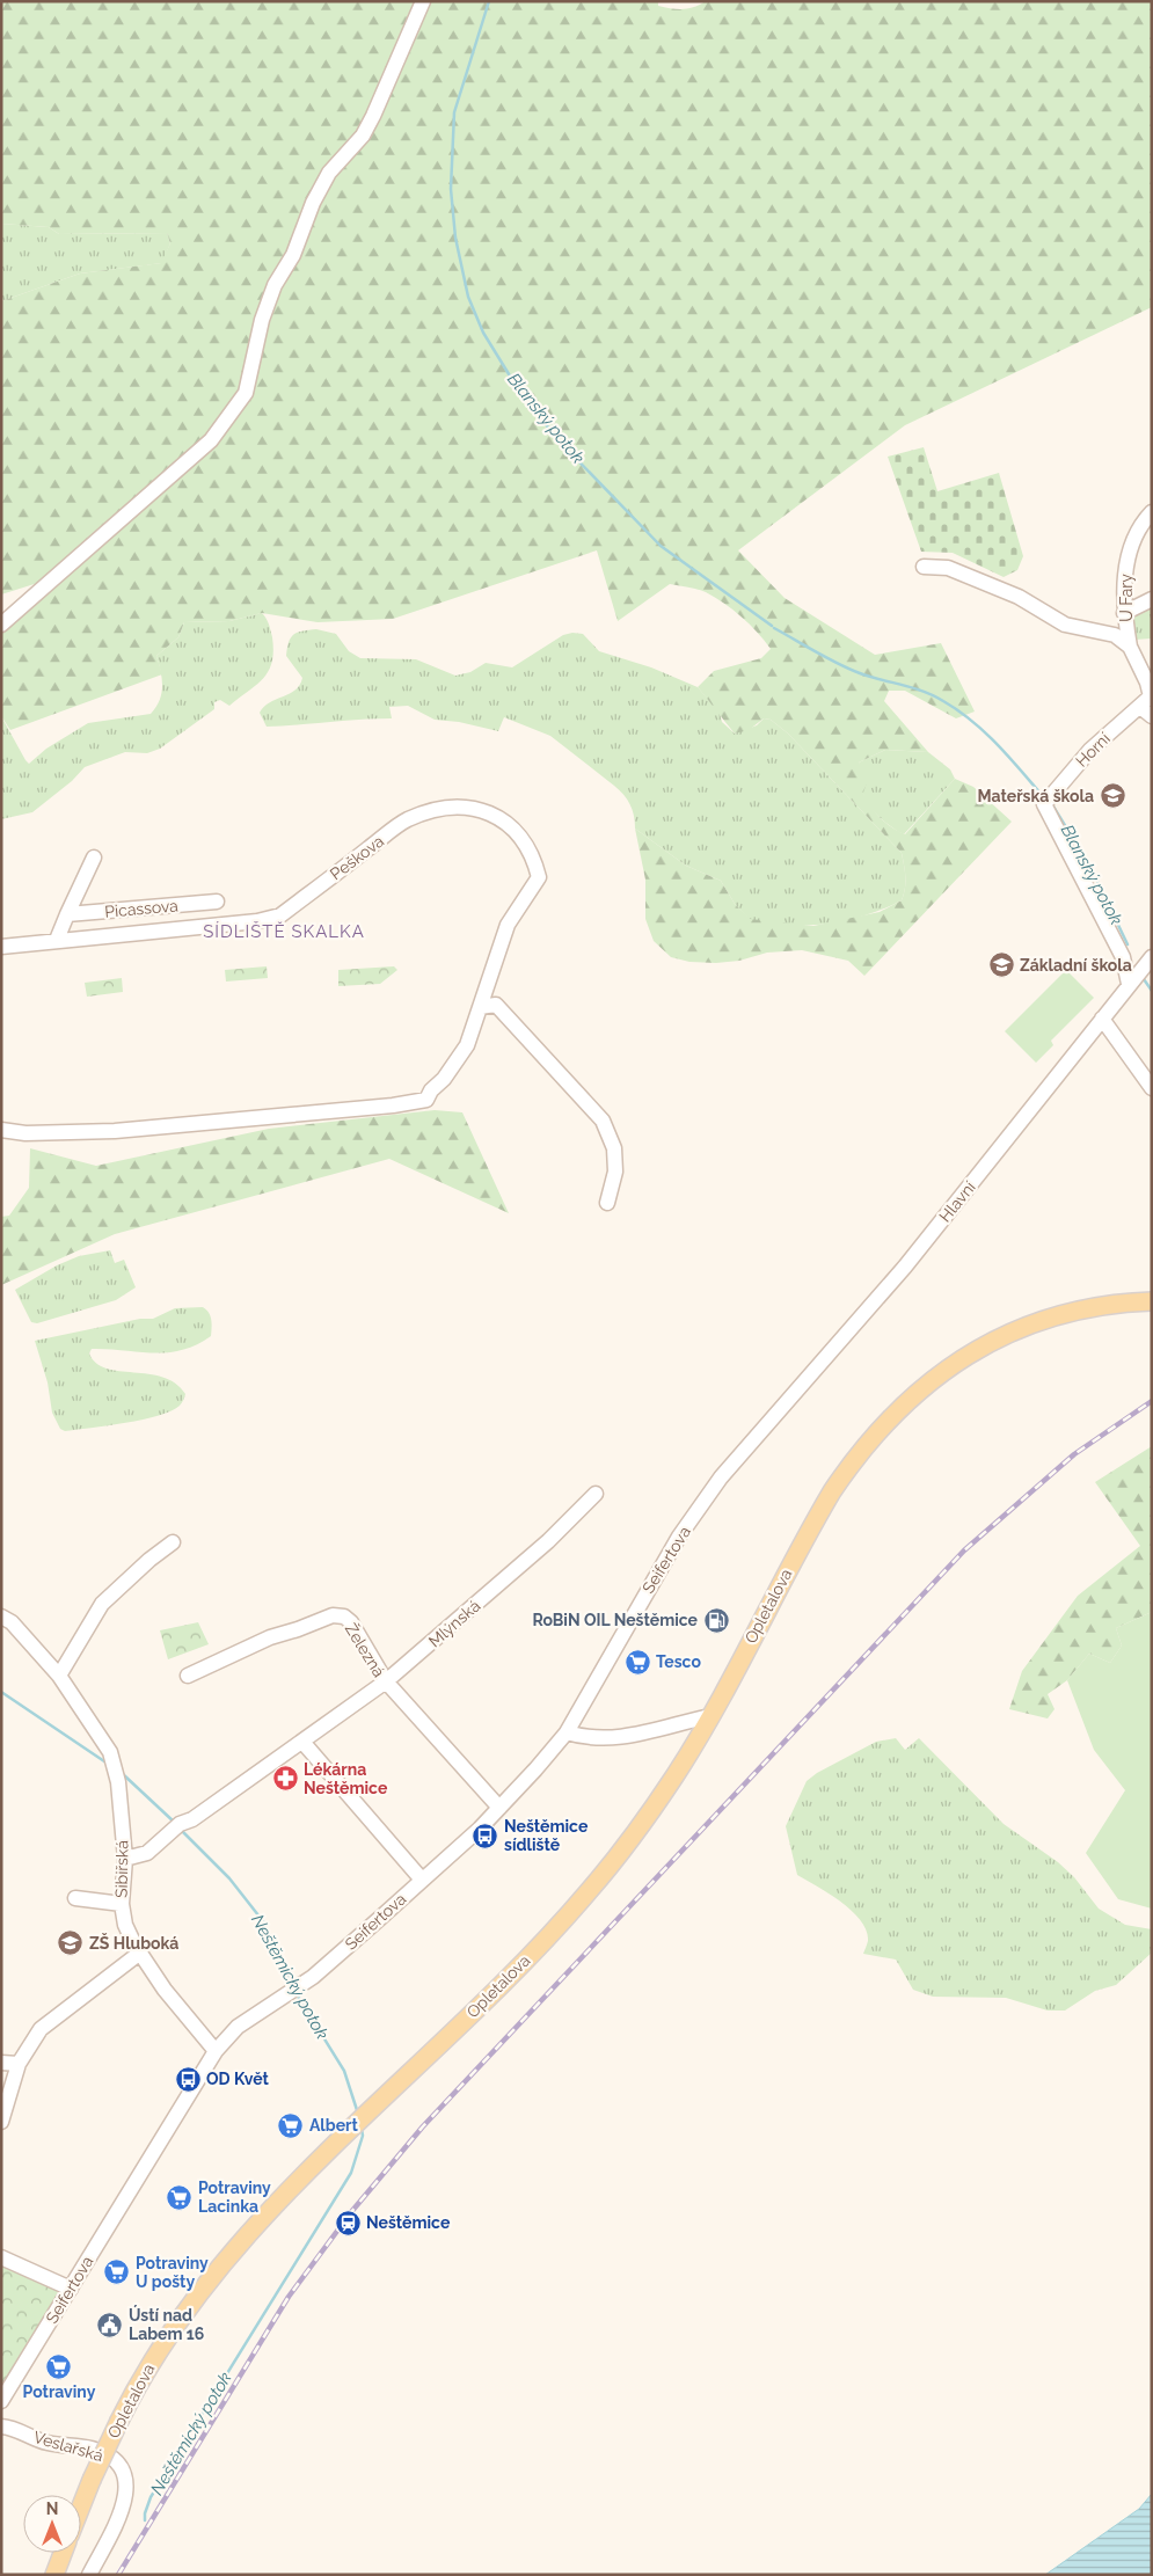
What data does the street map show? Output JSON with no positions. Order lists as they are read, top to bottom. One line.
{"streets":{"main road":["Opletalova"],"street":["U Fary","Horní","Peškova","Picassova","Hlavní","Seifertova","Mlýnská","Železná","Sibiřská","Veslařská"]},"crossings":[["U Fary","Horní"],["Horní","Hlavní"],["Hlavní","Seifertova"],["Seifertova","Železná"],["Seifertova","Sibiřská"],["Mlýnská","Železná"],["Mlýnská","Sibiřská"]],"districts":["SÍDLIŠTĚ SKALKA"],"water":["Blanský potok","Neštěmický potok"],"places":{"school or university":["Mateřská škola","Základní škola","ZŠ Hluboká"],"fuel station":["RoBiN OIL Neštěmice"],"supermarket":["Tesco","Albert","Potraviny Lacinka","Potraviny U pošty","Potraviny"],"pharmacy":["Lékárna Neštěmice"],"bus stop":["Neštěmice sídliště","OD Květ"],"station":["Neštěmice"],"public building":["Ústí nad Labem 16"]},"north":"top"}
